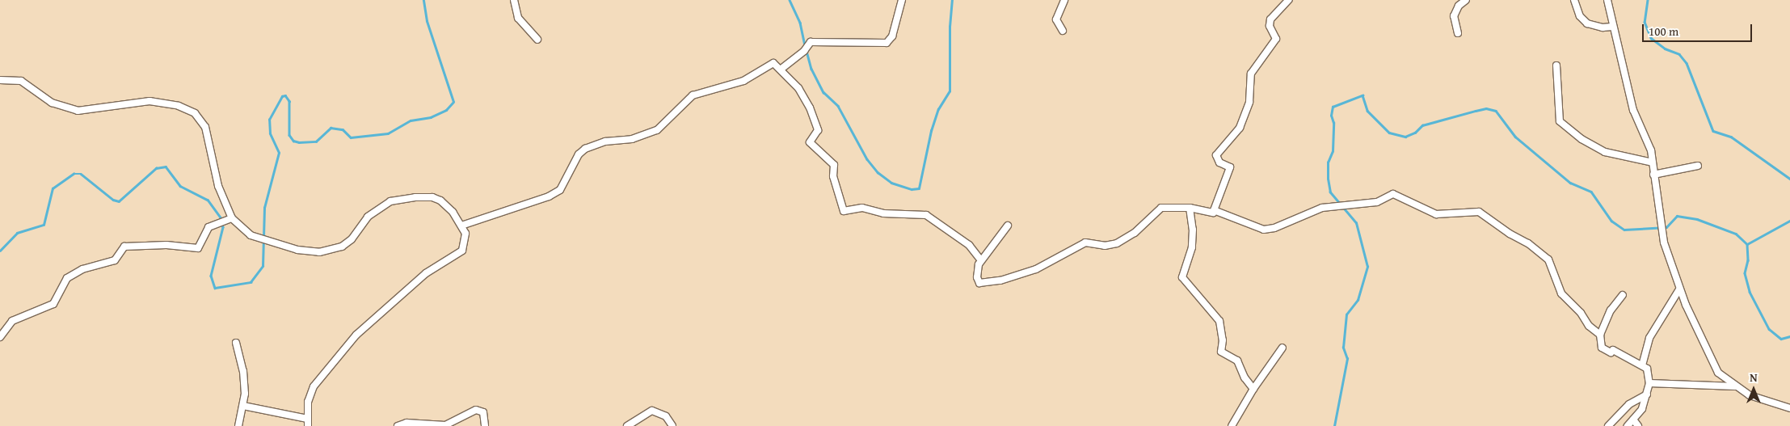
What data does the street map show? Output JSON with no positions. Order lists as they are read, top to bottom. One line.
{"scale_bar":"100 m","north":"top"}
